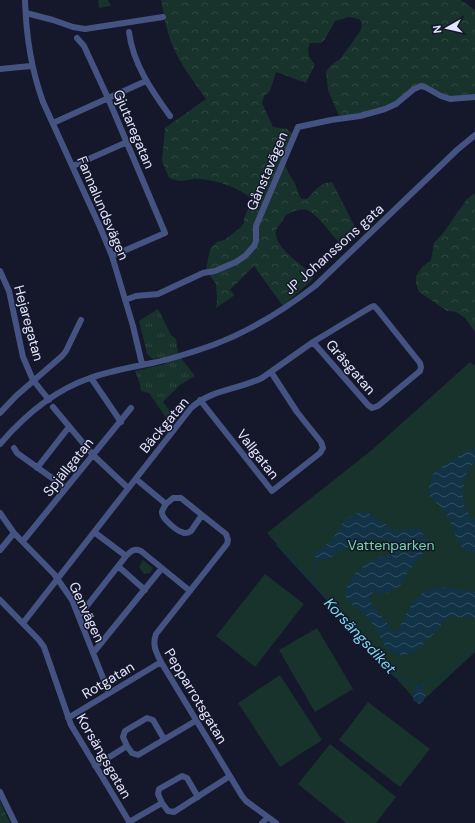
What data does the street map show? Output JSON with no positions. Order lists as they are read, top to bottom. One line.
{"streets":{"street":["Gjutaregatan","Gånstavägen","Fannalundsvägen","JP Johanssons gata","Hejaregatan","Gräsgatan","Bäckgatan","Vallgatan","Spjällgatan","Genvägen","Rotgatan","Pepparrotsgatan","Korsängsgatan"]},"crossings":[["Gjutaregatan","Fannalundsvägen"],["Gånstavägen","Fannalundsvägen"],["Fannalundsvägen","JP Johanssons gata"],["JP Johanssons gata","Hejaregatan"],["Gräsgatan","Bäckgatan"],["Bäckgatan","Vallgatan"],["Bäckgatan","Genvägen"],["Bäckgatan","Korsängsgatan"],["Spjällgatan","Genvägen"],["Genvägen","Rotgatan"],["Rotgatan","Pepparrotsgatan"],["Rotgatan","Korsängsgatan"]],"water":["Korsängsdiket"],"parks":["Vattenparken"],"north":"left"}
